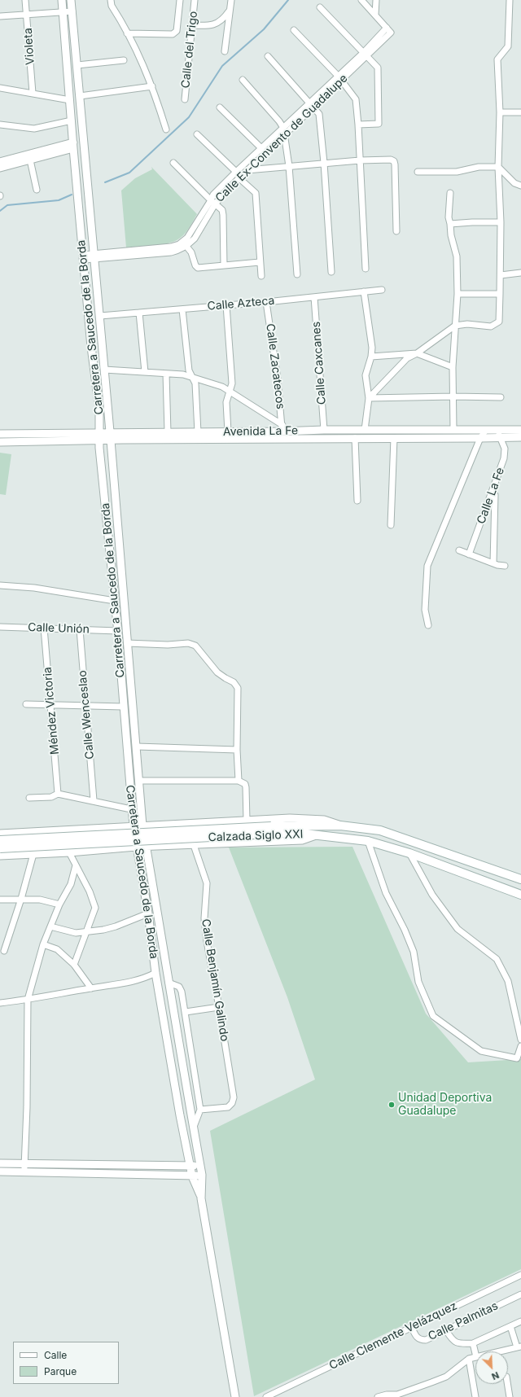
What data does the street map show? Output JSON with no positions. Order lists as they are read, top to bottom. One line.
{"streets":{"main road":["Calzada Siglo XXI"],"street":["Violeta","Calle del Trigo","Calle Ex-Convento de Guadalupe","Calle Azteca","Carretera a Saucedo de la Borda","Calle Caxcanes","Calle Zacatecos","Avenida La Fe","Calle La Fe","Calle Unión","Méndez Victoria","Calle Wenceslao","Calle Benjamín Galindo","Calle Palmitas","Calle Clemente Velázquez"]},"crossings":[["Calle Azteca","Carretera a Saucedo de la Borda"],["Calle Azteca","Calle Caxcanes"],["Calle Azteca","Calle Zacatecos"],["Carretera a Saucedo de la Borda","Avenida La Fe"],["Carretera a Saucedo de la Borda","Calle Unión"],["Carretera a Saucedo de la Borda","Calzada Siglo XXI"],["Calle Caxcanes","Avenida La Fe"],["Calle Zacatecos","Avenida La Fe"],["Avenida La Fe","Calle La Fe"],["Calle Unión","Méndez Victoria"],["Calle Unión","Calle Wenceslao"],["Calle Palmitas","Calle Clemente Velázquez"]],"places":["Unidad Deportiva Guadalupe"],"legend":["Calle","Parque"],"north":"bottom right"}
